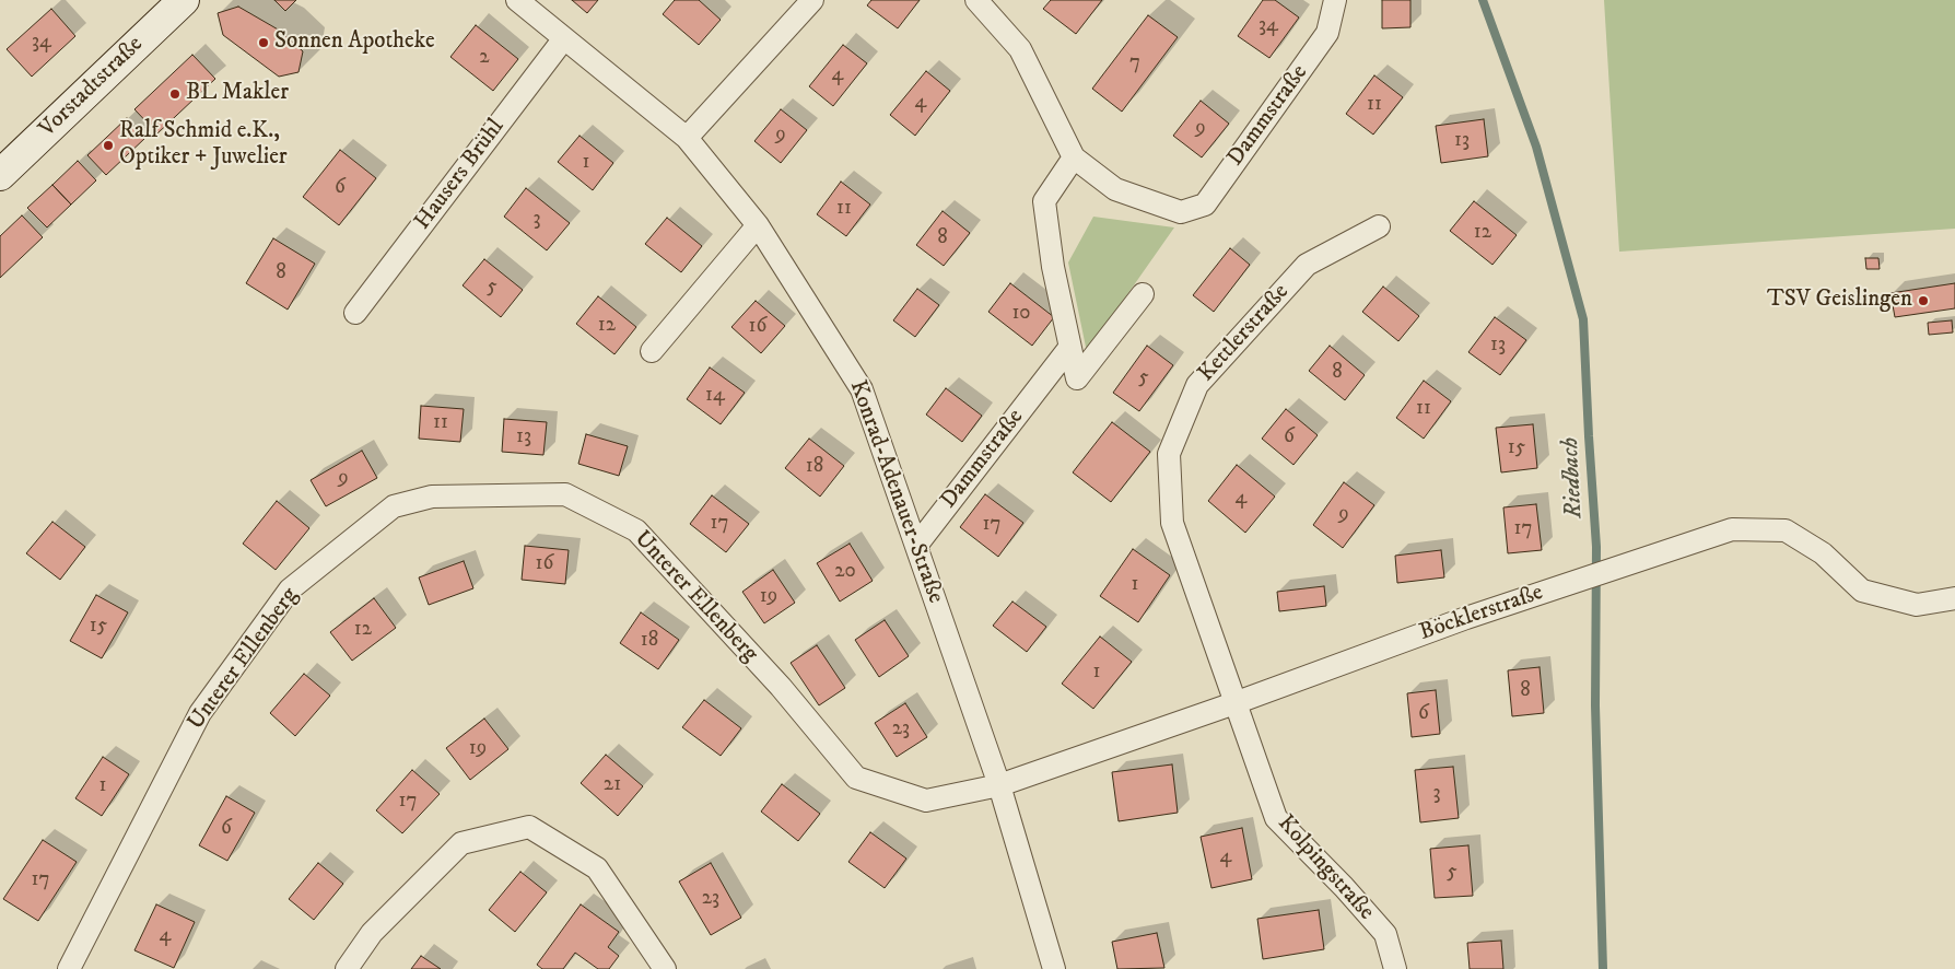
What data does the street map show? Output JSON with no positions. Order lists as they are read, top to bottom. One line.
{"streets":{"main road":["Vorstadtstraße"],"street":["Dammstraße","Hausers Brühl","Kettlerstraße","Konrad-Adenauer-Straße","Unterer Ellenberg","Böcklerstraße","Kolpingstraße"]},"crossings":[["Dammstraße","Konrad-Adenauer-Straße"],["Hausers Brühl","Konrad-Adenauer-Straße"],["Kettlerstraße","Böcklerstraße"],["Kettlerstraße","Kolpingstraße"],["Konrad-Adenauer-Straße","Unterer Ellenberg"],["Konrad-Adenauer-Straße","Böcklerstraße"],["Unterer Ellenberg","Böcklerstraße"],["Böcklerstraße","Kolpingstraße"]],"water":["Riedbach"],"places":["Sonnen Apotheke","BL Makler","Ralf Schmid e.K., Optiker + Juwelier","TSV Geislingen"],"house_numbers":["34","34","2","7","4","4","11","9","9","13","1","6","11","3","12","8","8","5","10","12","16","13","8","5","14","11","11","13","6","15","18","9","4","9","17","17","17","16","20","1","19","15","12","18","1","8","6","23","19","21","1","3","17","6","4","5","17","23","4"]}
